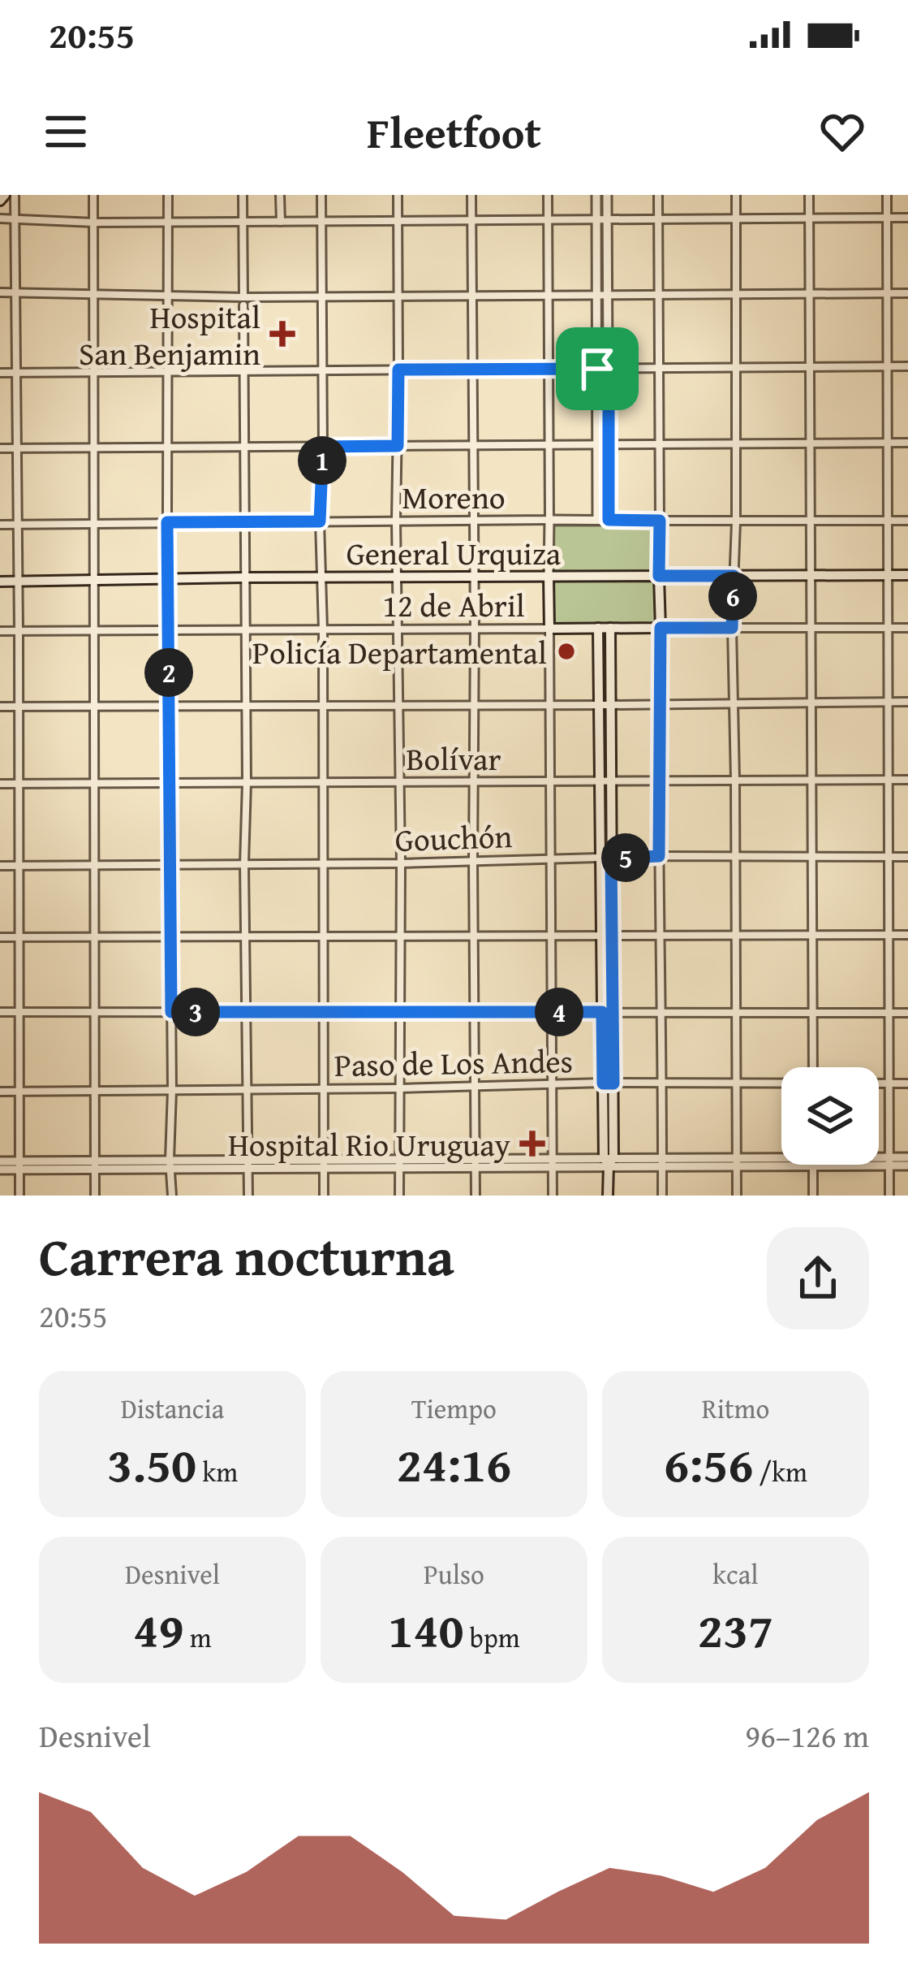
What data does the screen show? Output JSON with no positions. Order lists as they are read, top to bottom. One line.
{"streets":{"main road":["General Urquiza","12 de Abril"],"street":["Moreno","Bolívar","Gouchón","Paso de Los Andes"]},"places":{"health":["Hospital San Benjamin","Hospital Rio Uruguay"],"other":["Policía Departamental"]},"page":{"status":"20:55","header":"Fleetfoot","pins":["1","6","2","5","3","4"],"heading":["Carrera nocturna","20:55"],"stats":[["Distancia","3.50 km"],["Tiempo","24:16"],["Ritmo","6:56 /km"],["Desnivel","49 m"],["Pulso","140 bpm"],["kcal","237"]],"chart":["Desnivel","96–126 m"]}}
